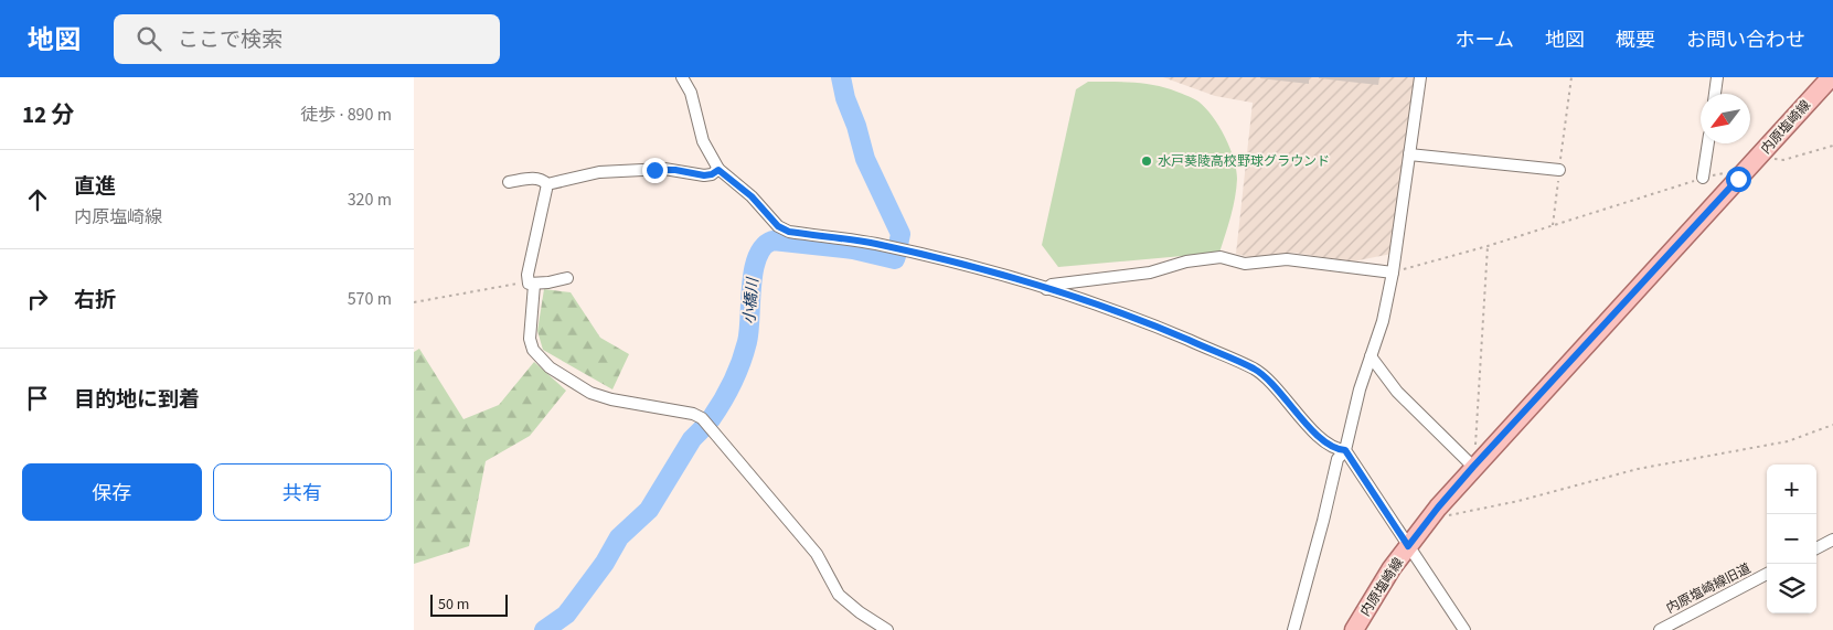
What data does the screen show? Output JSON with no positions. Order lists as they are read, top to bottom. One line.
{"streets":{"main road":["内原塩崎線"],"street":["内原塩崎線旧道"]},"water":["小橋川"],"places":["水戸葵陵高校野球グラウンド"],"scale_bar":"50 m","north":"bottom left","page":{"header":"地図","search":"ここで検索","nav":["ホーム","地図","概要","お問い合わせ"],"heading":["12 分","徒歩 · 890 m"],"list":[["直進","内原塩崎線","320 m"],["右折","570 m"],"目的地に到着"],"buttons":["保存","共有"],"map_buttons":["+","−"],"scale":"50 m"}}
